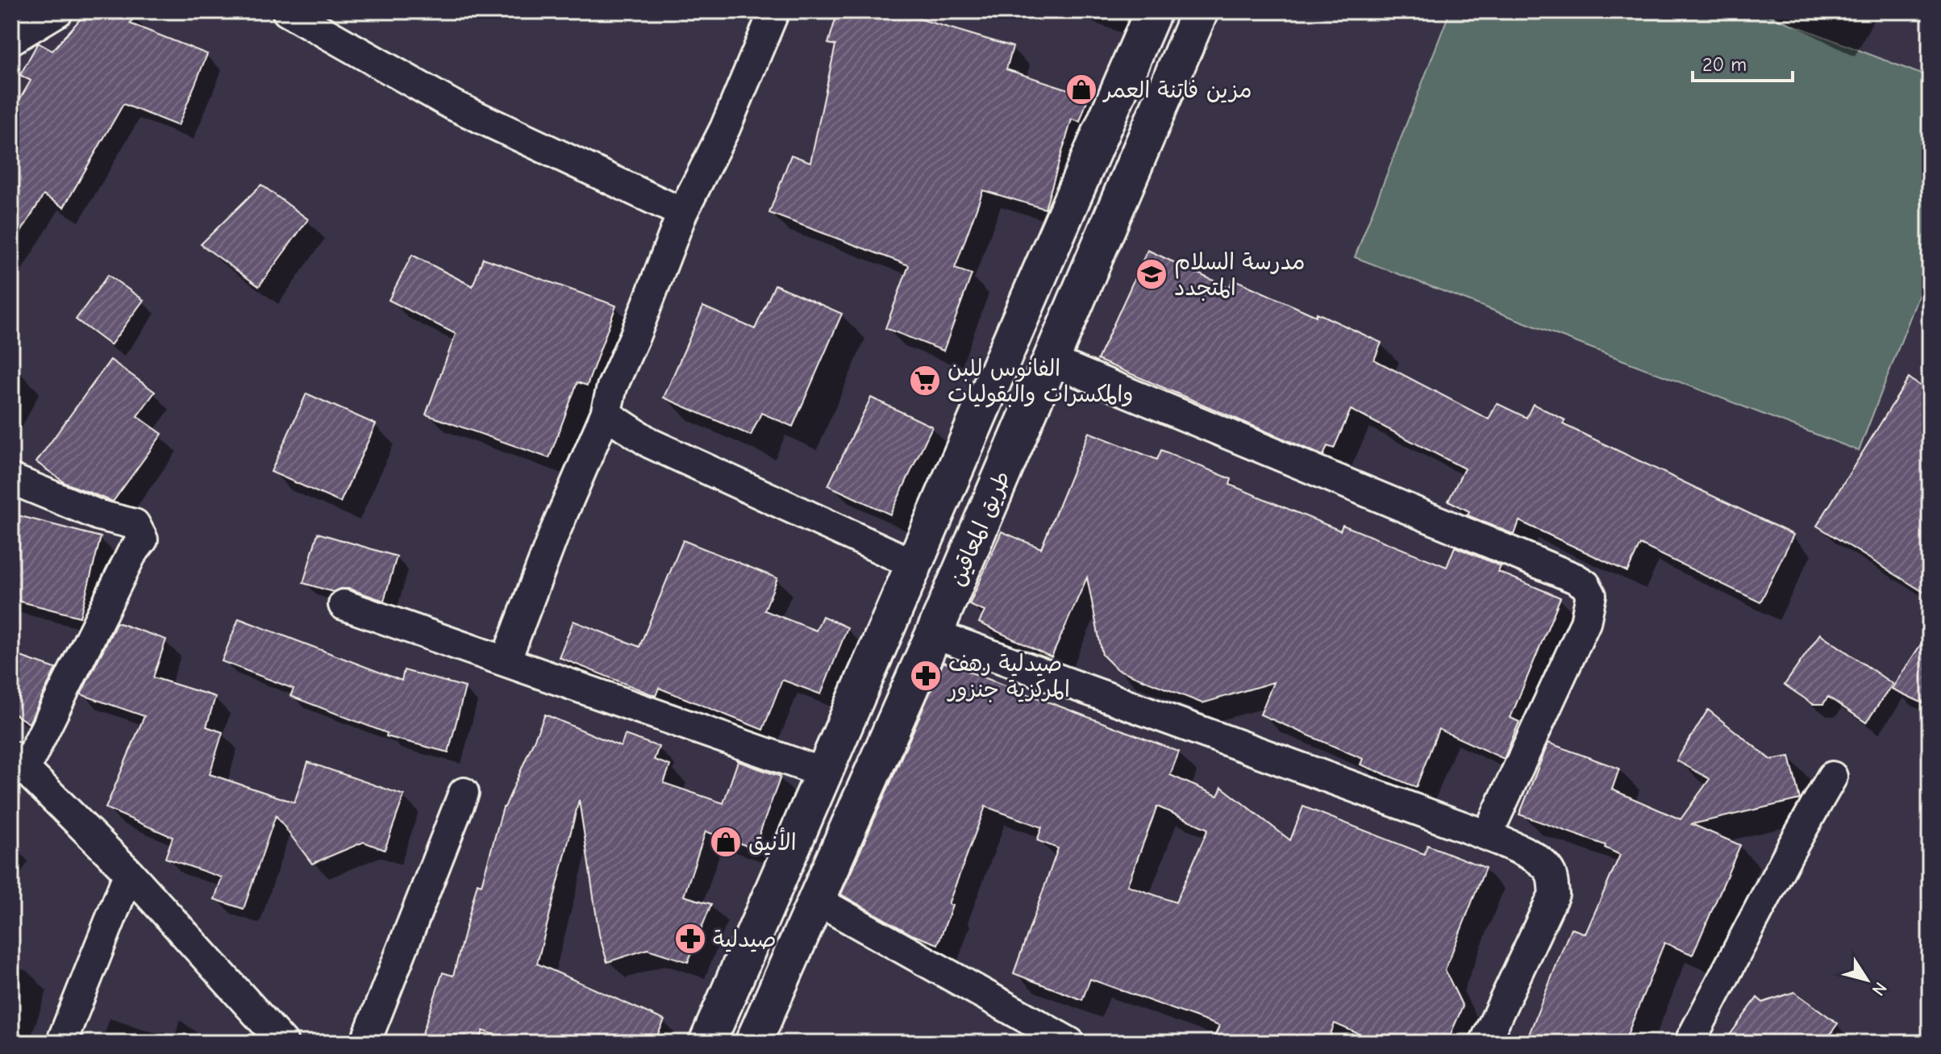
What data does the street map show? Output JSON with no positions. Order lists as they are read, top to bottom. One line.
{"streets":{"street":["طريق المعاقين"]},"places":{"shop":["مزين فاتنة العمر","الأنيق"],"school or university":["مدرسة السلام المتجدد"],"supermarket":["الفانوس للبن والمكسرات والبقوليات"],"pharmacy":["صيدلية رهف المركزية جنزور","صيدلية"]},"scale_bar":"20 m","north":"bottom right"}
